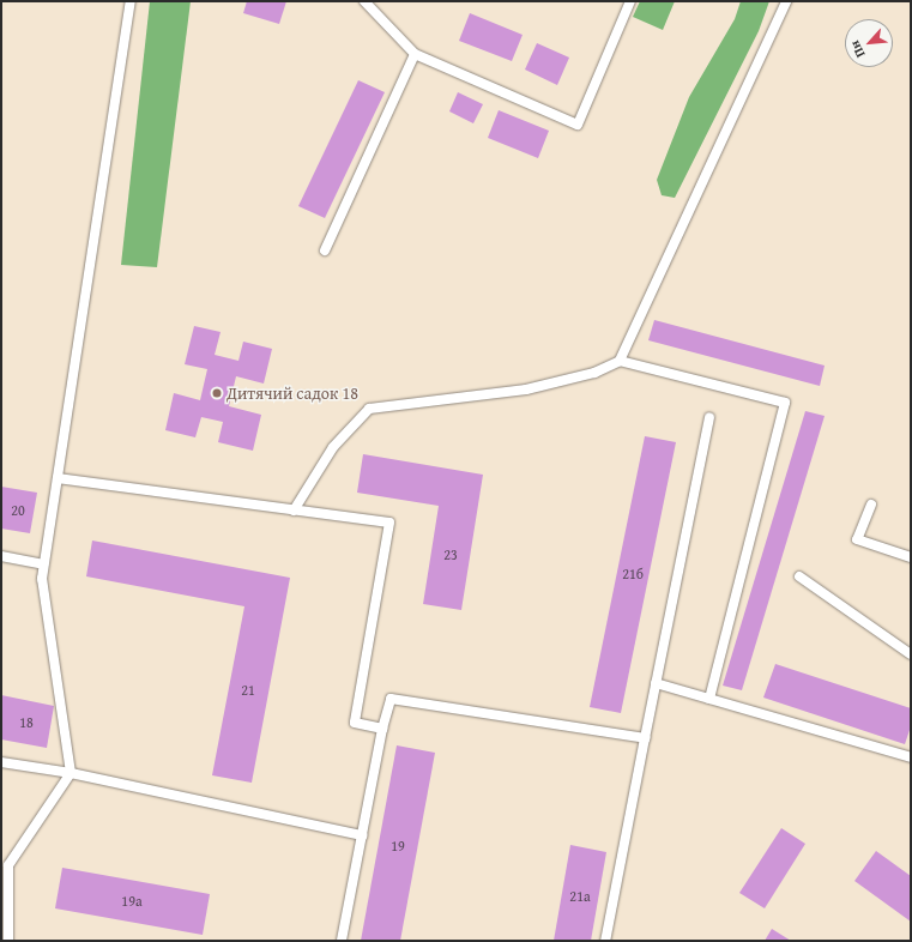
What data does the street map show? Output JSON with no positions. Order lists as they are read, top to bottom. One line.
{"places":["Дитячий садок 18"],"house_numbers":["20","23","21б","21","18","19","21а","19а"],"north":"bottom left"}
